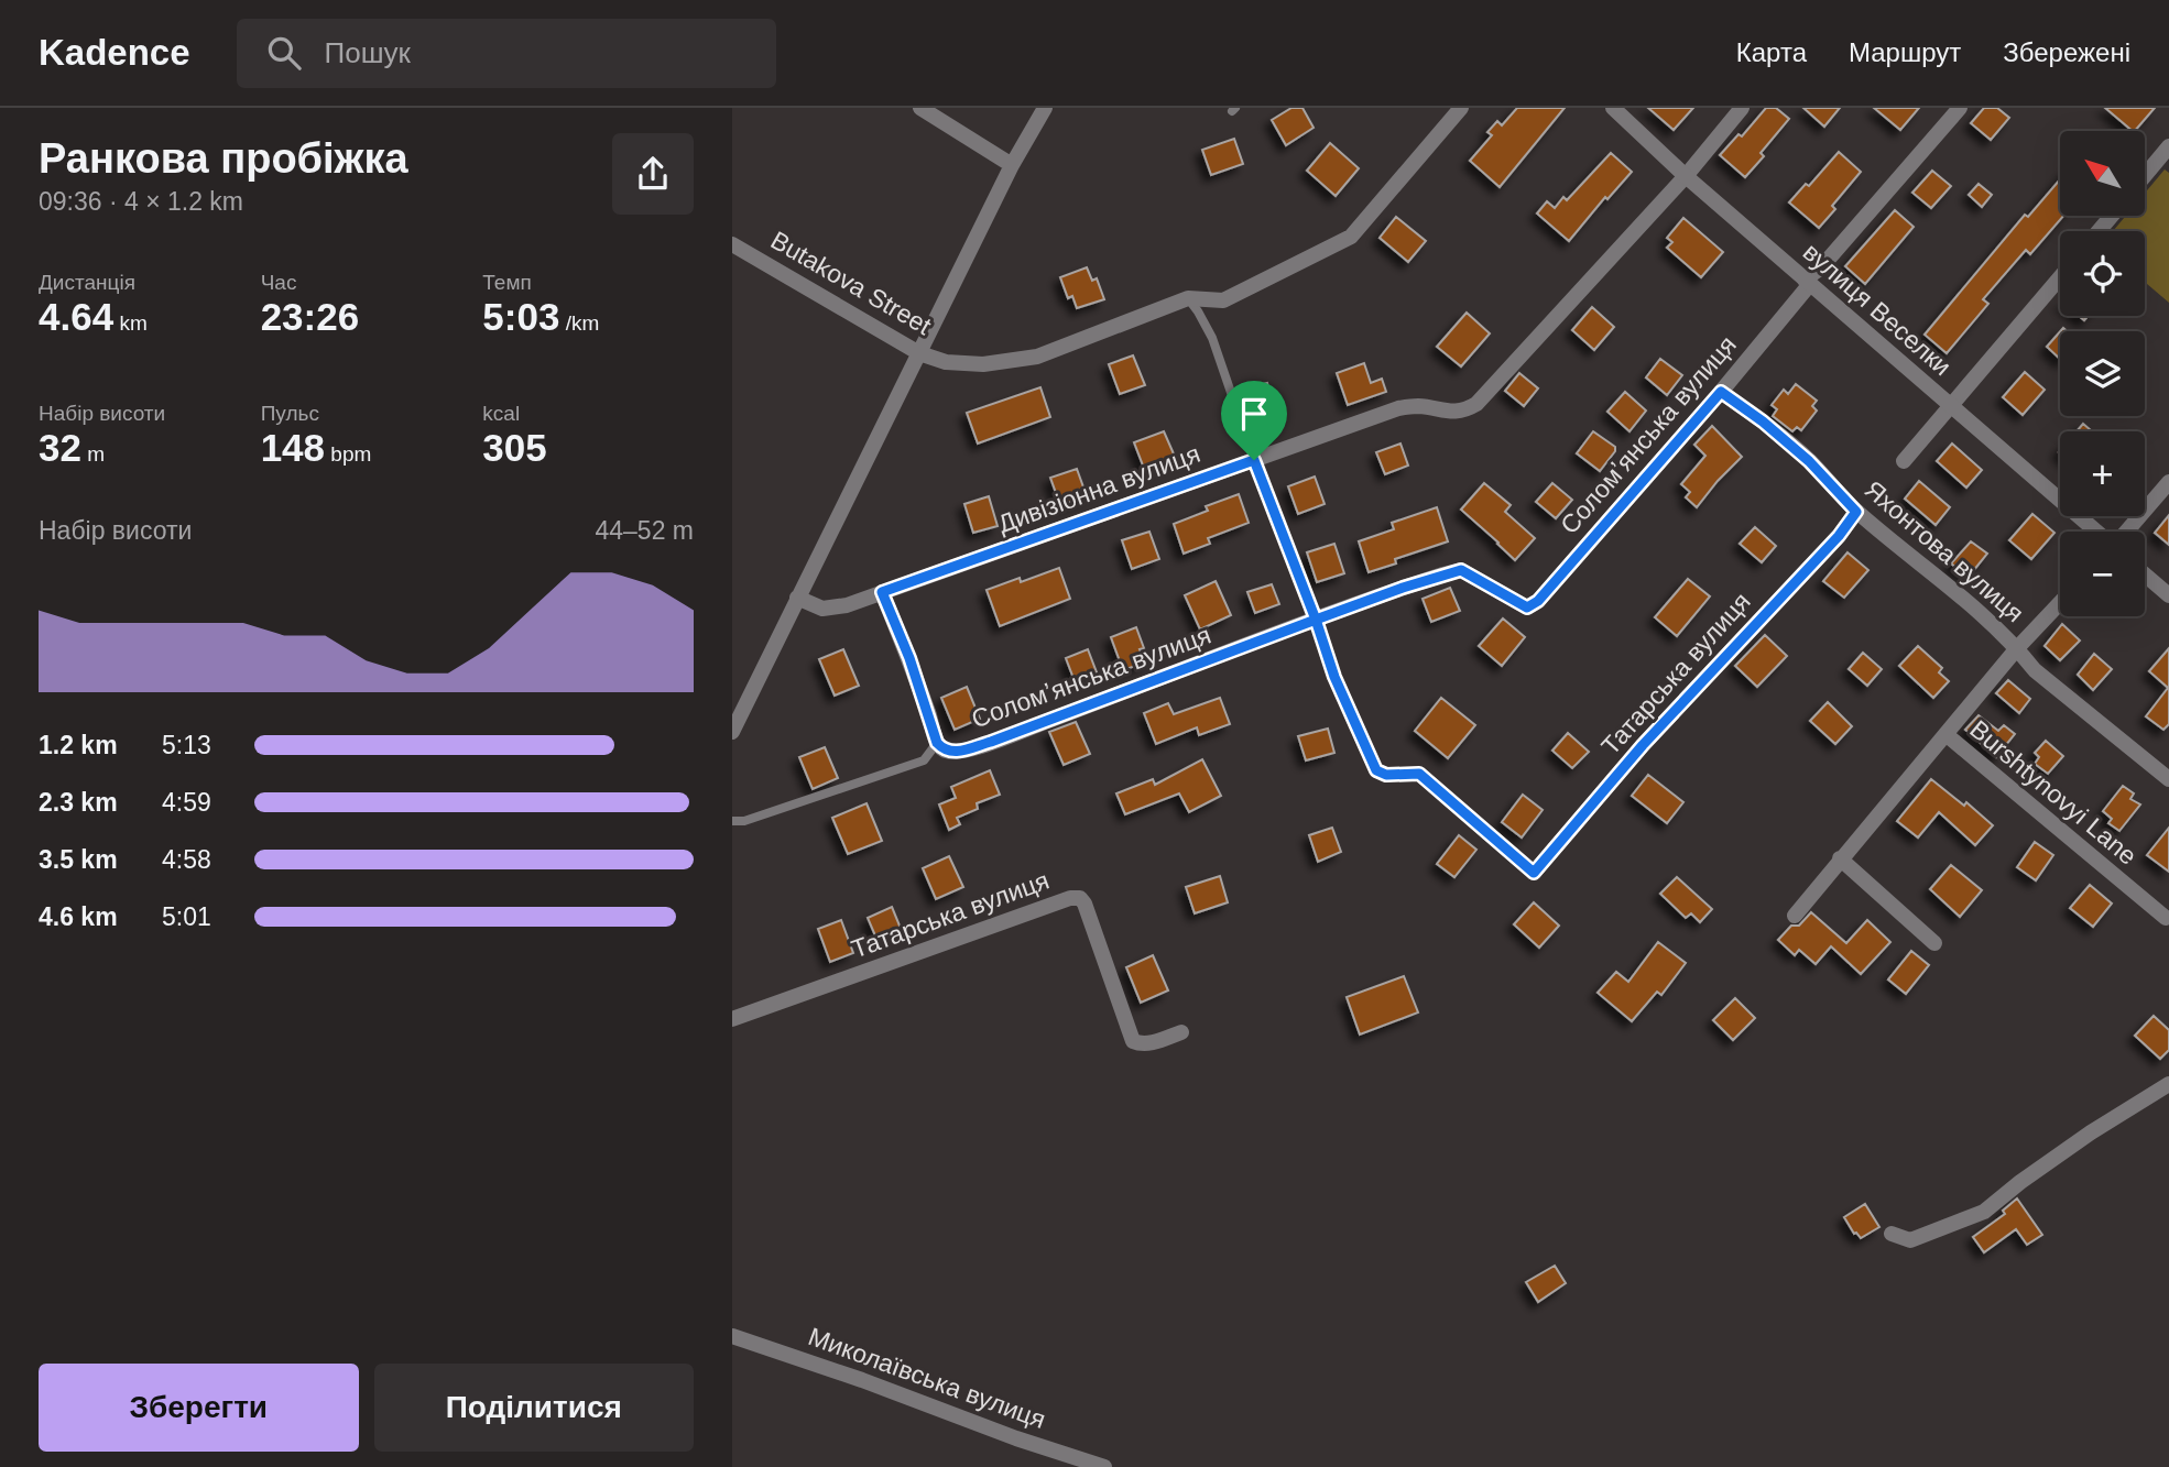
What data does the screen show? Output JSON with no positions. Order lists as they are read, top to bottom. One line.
{"streets":{"street":["Butakova Street","вулиця Веселки","Соломʼянська вулиця","Дивізіонна вулиця","Яхонтова вулиця","Татарська вулиця","Burshtynovyi Lane","Миколаївська вулиця"]},"crossings":[["вулиця Веселки","Соломʼянська вулиця"],["вулиця Веселки","Дивізіонна вулиця"],["Соломʼянська вулиця","Яхонтова вулиця"],["Яхонтова вулиця","Татарська вулиця"],["Яхонтова вулиця","Burshtynovyi Lane"]],"north":"top left","page":{"header":"Kadence","search":"Пошук","nav":["Карта","Маршрут","Збережені"],"heading":["Ранкова пробіжка","09:36 · 4 × 1.2 km"],"map_buttons":["+","−"],"stats":[["Дистанція","4.64 km"],["Час","23:26"],["Темп","5:03 /km"],["Набір висоти","32 m"],["Пульс","148 bpm"],["kcal","305"]],"chart":["Набір висоти","44–52 m"],"list":[{"name":"1.2 km","note":"5:13"},{"name":"2.3 km","note":"4:59"},{"name":"3.5 km","note":"4:58"},{"name":"4.6 km","note":"5:01"}],"buttons":["Зберегти","Поділитися"]}}
